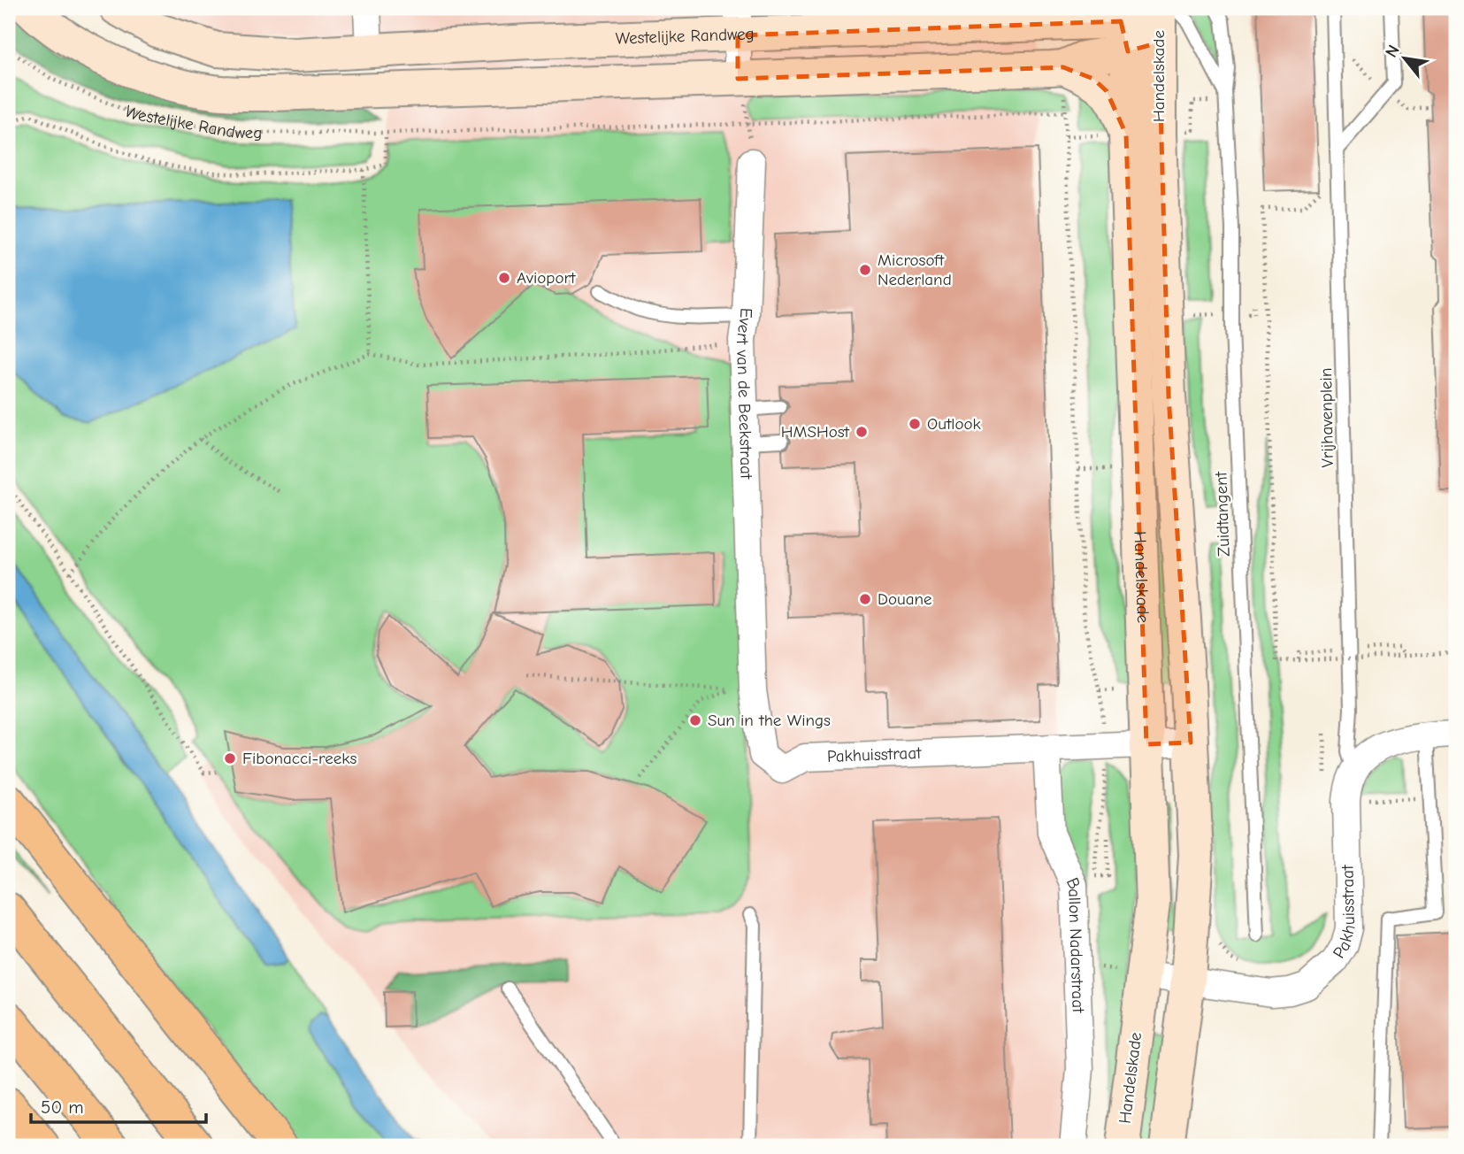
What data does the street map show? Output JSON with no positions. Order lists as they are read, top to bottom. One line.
{"streets":{"street":["Westelijke Randweg","Handelskade","Evert van de Beekstraat","Pakhuisstraat","Ballon Nadarstraat"],"lane":["Vrijhavenplein","Zuidtangent"]},"crossings":[["Westelijke Randweg","Handelskade"],["Handelskade","Pakhuisstraat"],["Evert van de Beekstraat","Pakhuisstraat"],["Vrijhavenplein","Pakhuisstraat"],["Pakhuisstraat","Ballon Nadarstraat"]],"places":["Microsoft Nederland","Avioport","Outlook","HMSHost","Douane","Sun in the Wings","Fibonacci-reeks"],"scale_bar":"50 m","north":"top left"}
